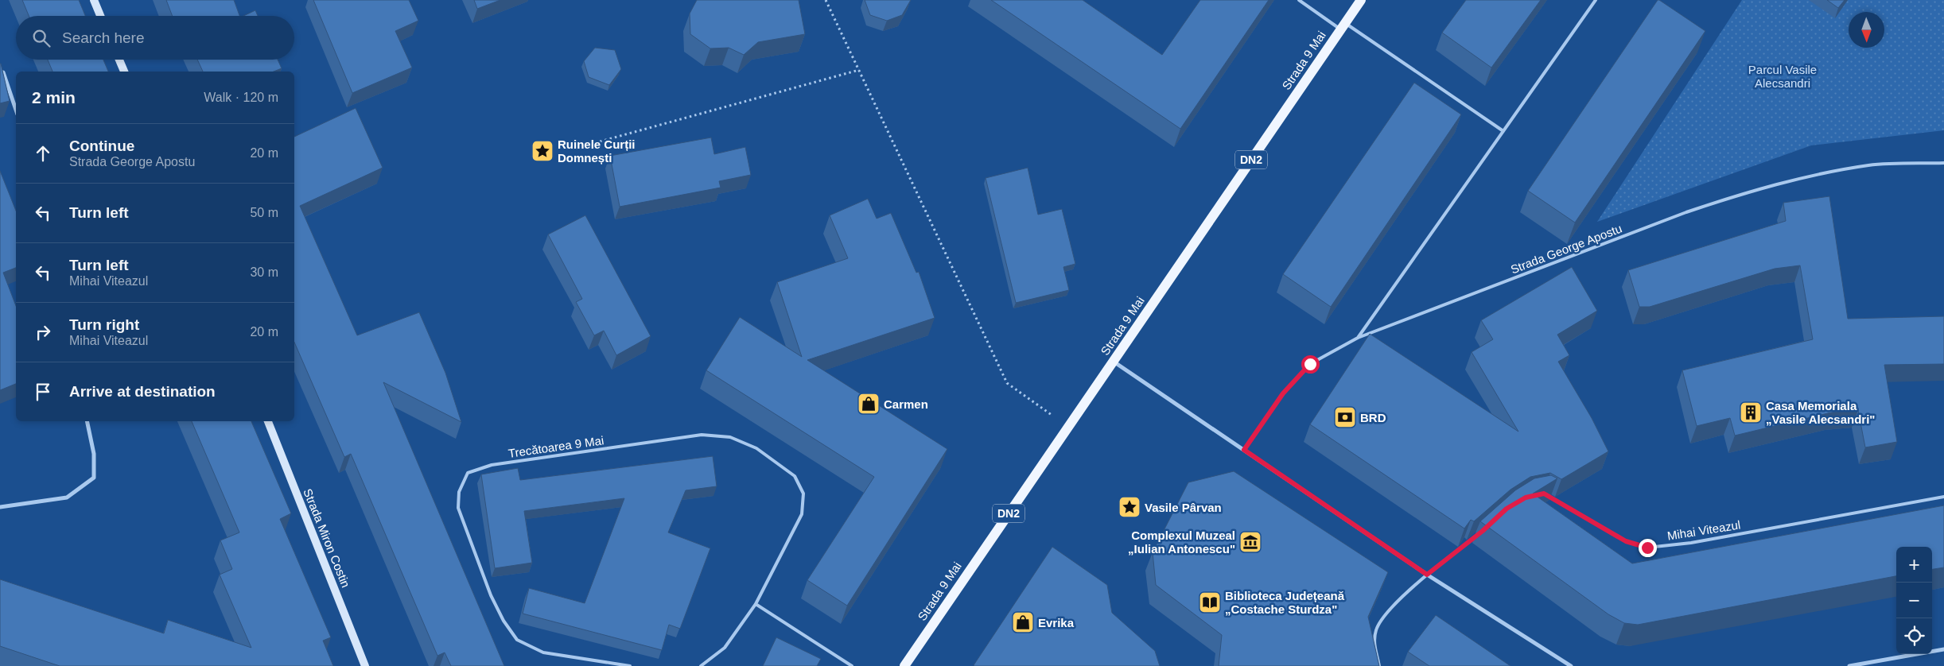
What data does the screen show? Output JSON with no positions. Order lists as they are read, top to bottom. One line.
{"streets":{"main road":["Strada 9 Mai","DN2"],"street":["Strada Miron Costin"],"lane":["Strada George Apostu","Trecătoarea 9 Mai","Mihai Viteazul"]},"parks":["Parcul Vasile Alecsandri"],"places":{"place":["Ruinele Curții Domnești","Vasile Pârvan"],"shop":["Carmen","Evrika"],"building":["Casa Memoriala „Vasile Alecsandri\""],"bank":["BRD"],"museum":["Complexul Muzeal „Iulian Antonescu\""],"library":["Biblioteca Județeană „Costache Sturdza\""]},"north":"bottom","page":{"search":"Search here","heading":["2 min","Walk · 120 m"],"list":[["Continue","Strada George Apostu","20 m"],["Turn left","50 m"],["Turn left","Mihai Viteazul","30 m"],["Turn right","Mihai Viteazul","20 m"],"Arrive at destination"],"map_buttons":["+","−"]}}
